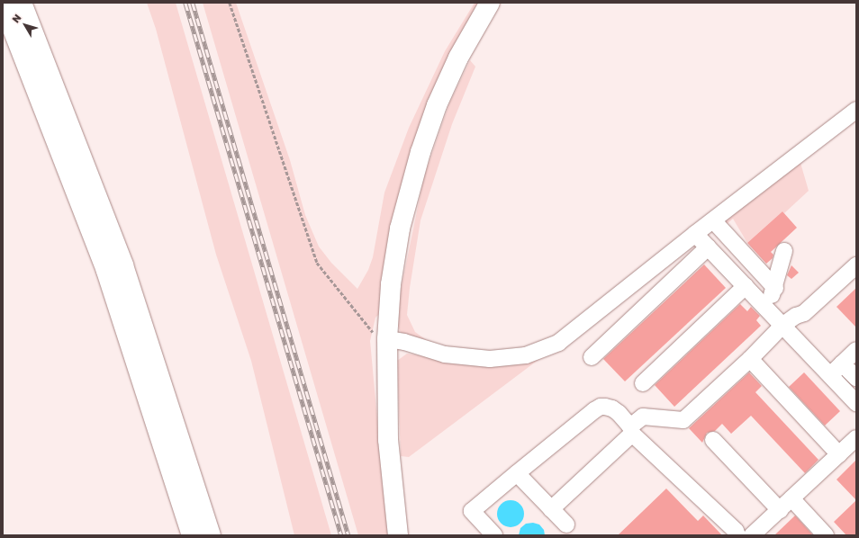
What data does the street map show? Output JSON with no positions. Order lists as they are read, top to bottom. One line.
{"north":"top left"}
